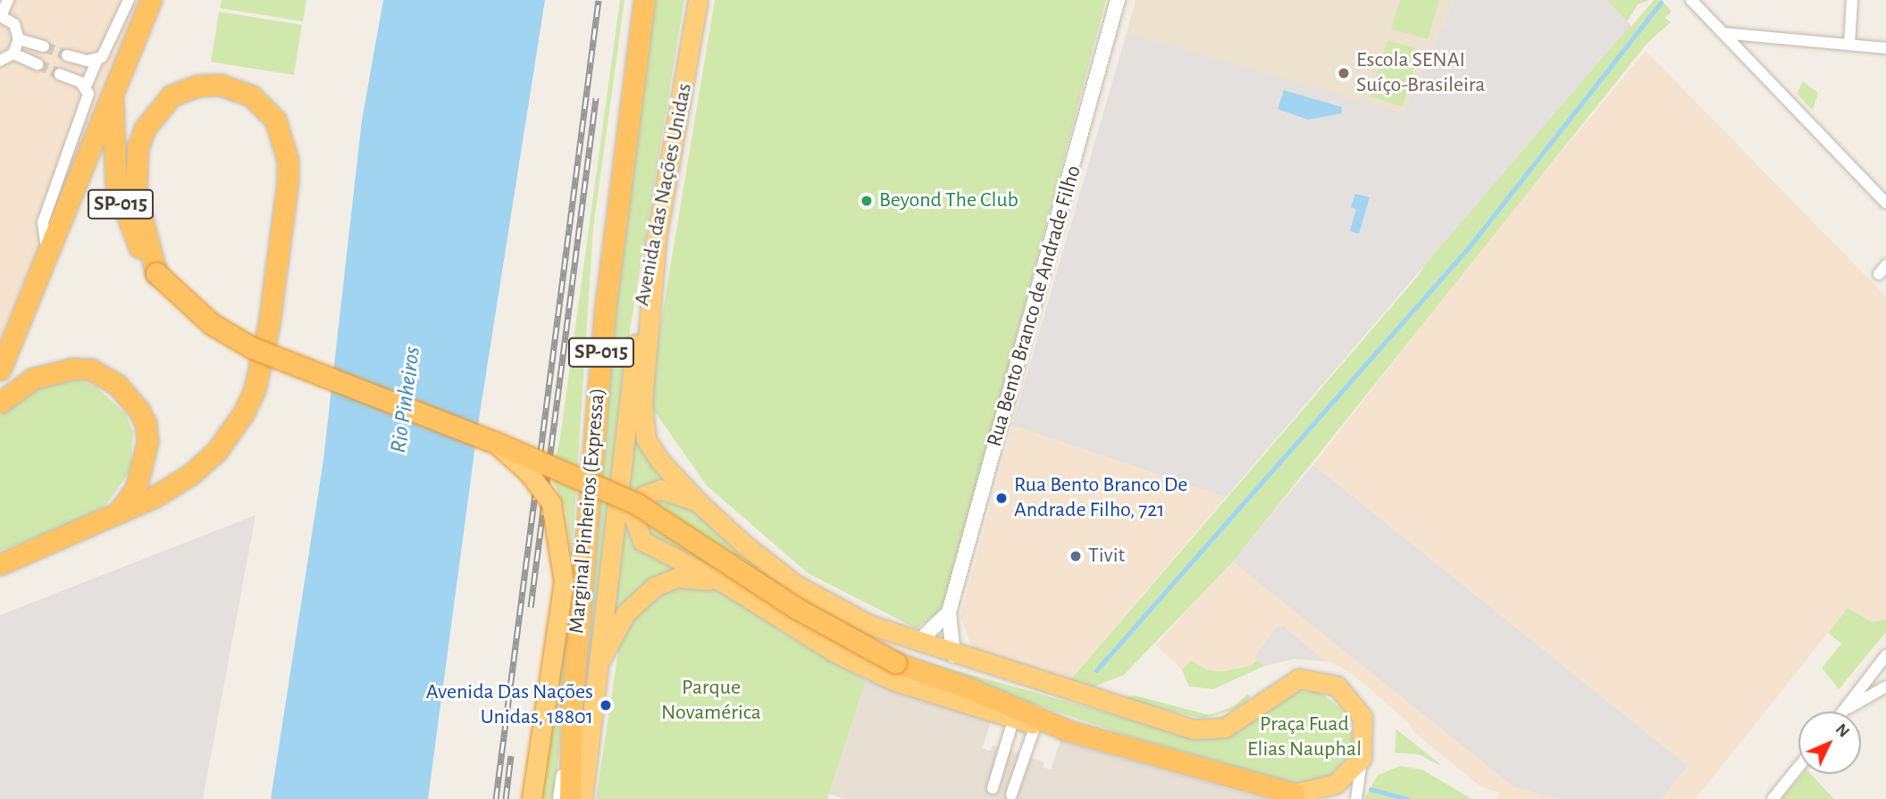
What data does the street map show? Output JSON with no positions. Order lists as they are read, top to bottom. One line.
{"streets":{"highway":["Avenida das Nações Unidas","SP-015","Marginal Pinheiros (Expressa)"],"street":["Rua Bento Branco de Andrade Filho"]},"water":["Rio Pinheiros"],"parks":["Parque Novamérica","Praça Fuad Elias Nauphal"],"places":["Escola SENAI Suíço-Brasileira","Beyond The Club","Rua Bento Branco De Andrade Filho, 721","Tivit","Avenida Das Nações Unidas, 18801"],"north":"top right"}
